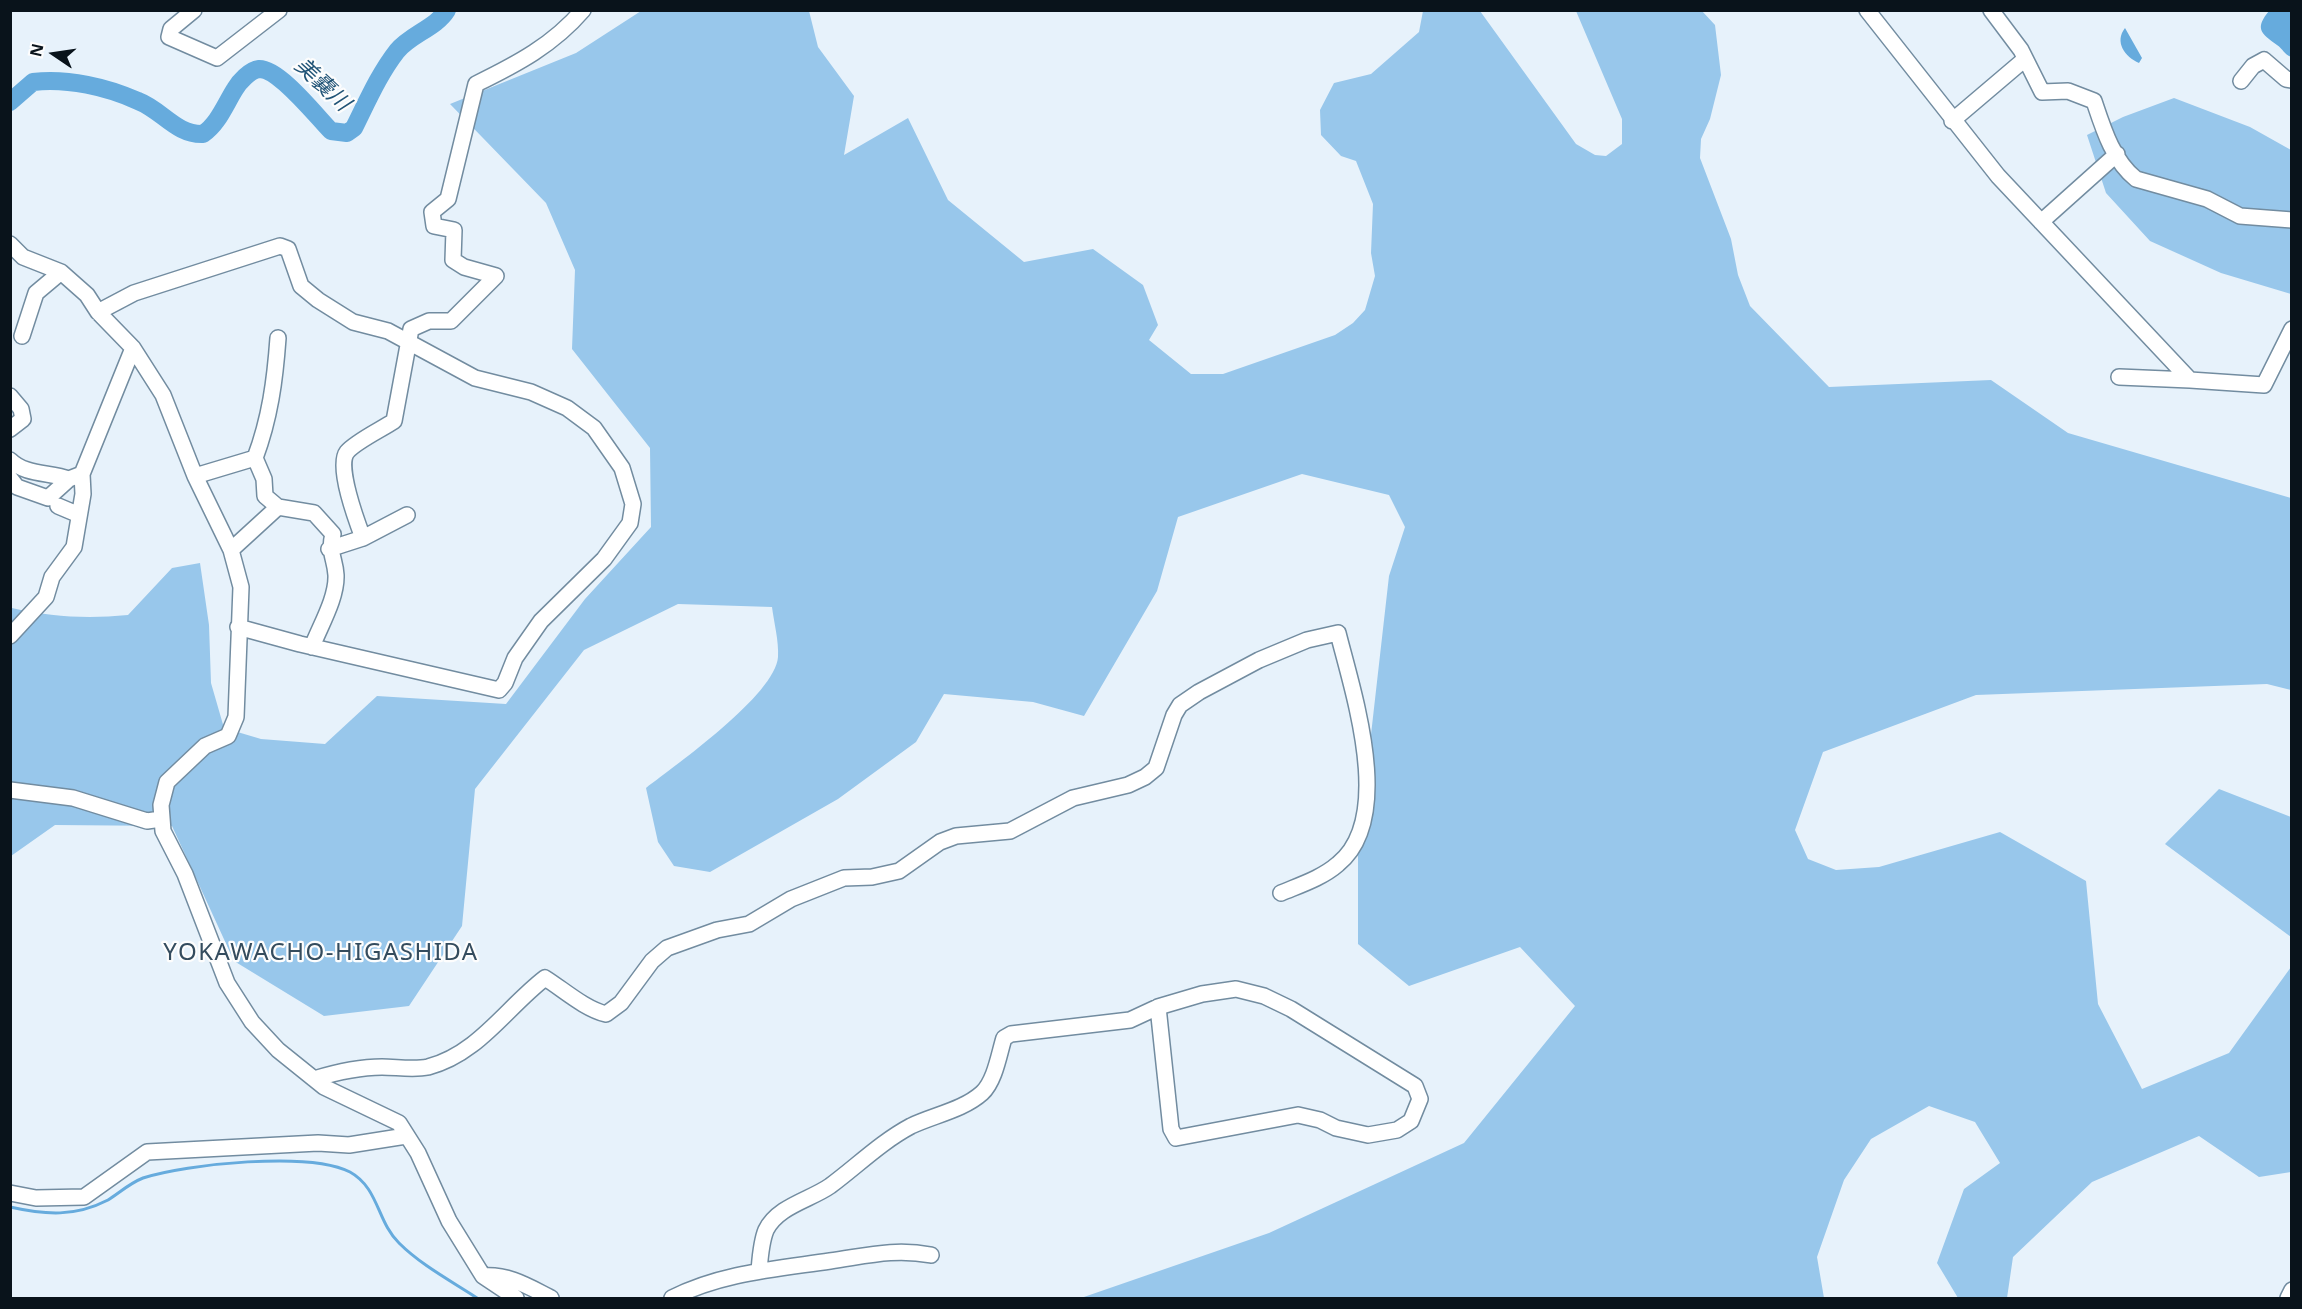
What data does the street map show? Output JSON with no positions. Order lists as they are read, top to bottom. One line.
{"districts":["YOKAWACHO-HIGASHIDA"],"water":["美嚢川"],"north":"left"}
